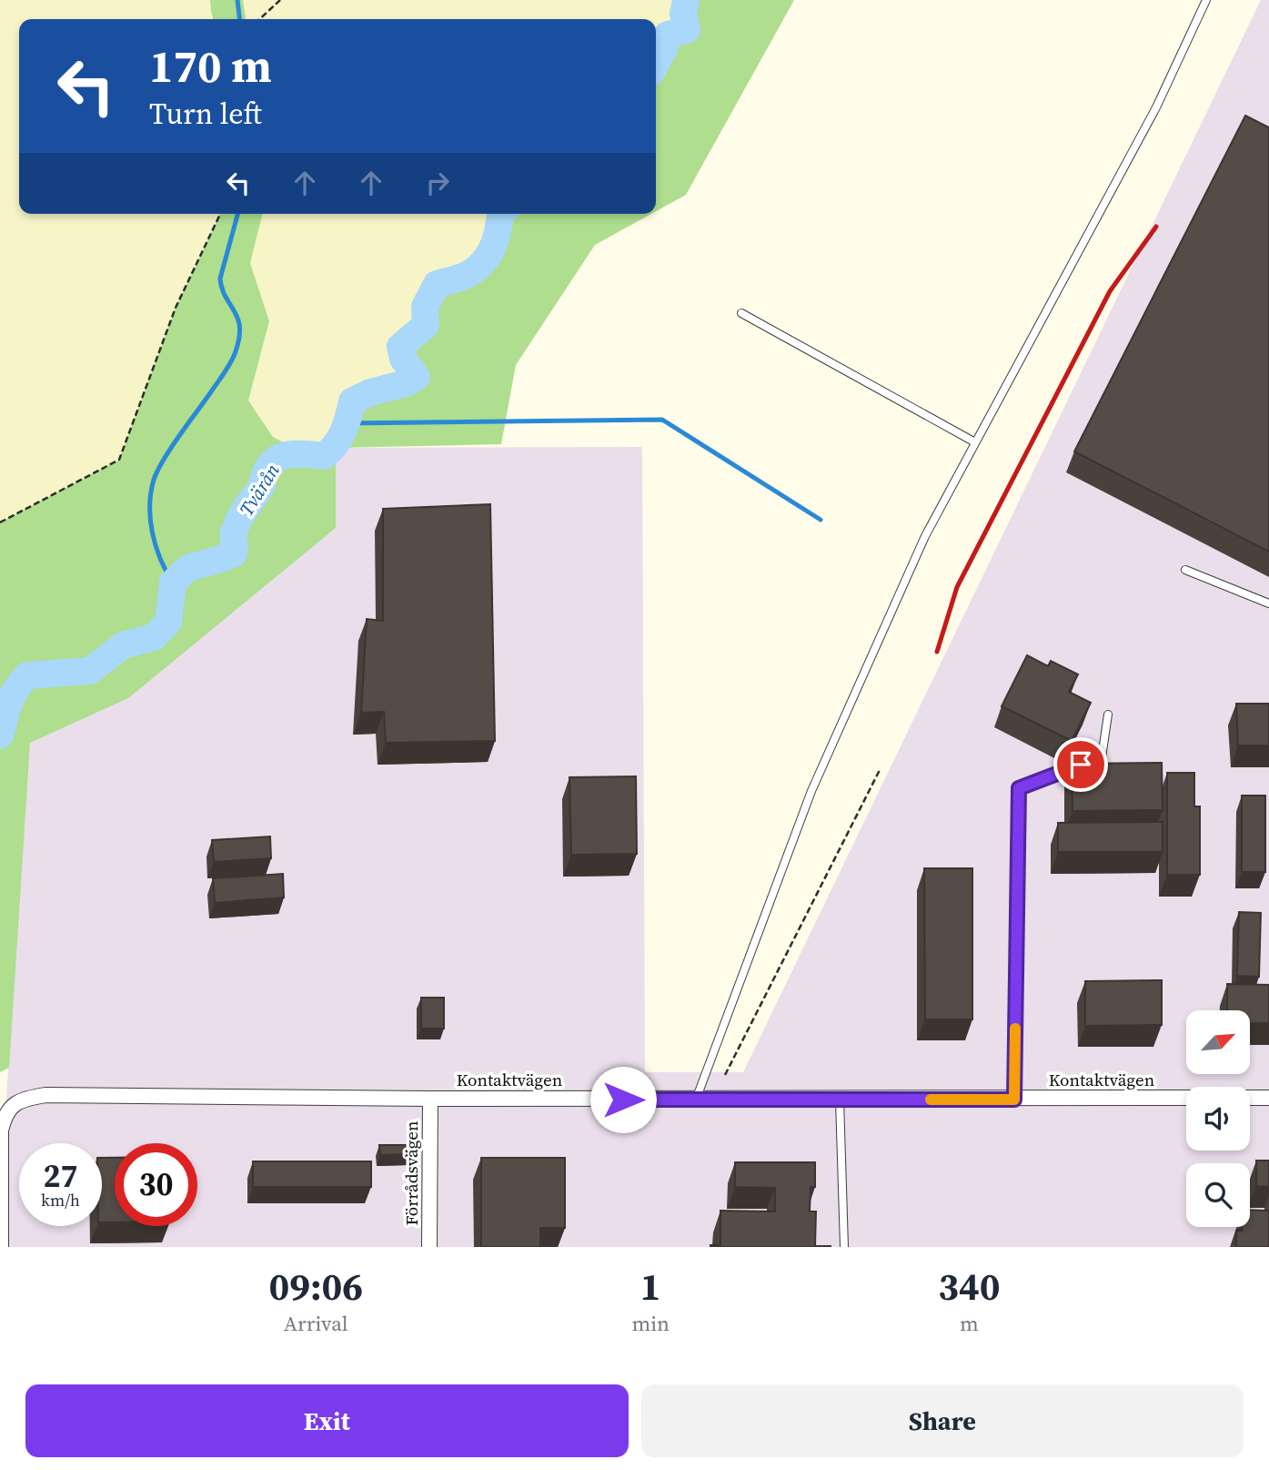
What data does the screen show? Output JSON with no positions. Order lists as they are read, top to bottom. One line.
{"streets":{"street":["Kontaktvägen","Förrådsvägen"]},"crossings":[["Kontaktvägen","Förrådsvägen"]],"water":["Tvärån"],"north":"top right","page":{"turn":["170 m","Turn left"],"speed":"27 km/h","limit":"30","eta":["09:06","Arrival","1","min","340","m"],"buttons":["Exit","Share"]}}
